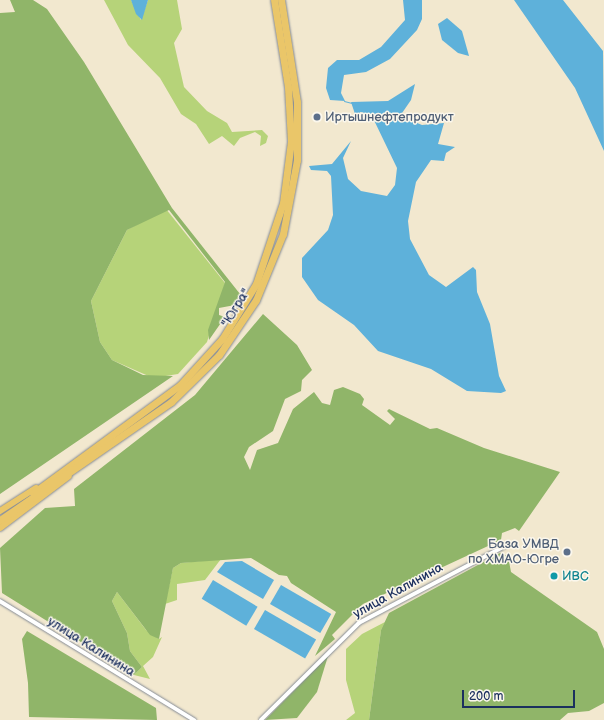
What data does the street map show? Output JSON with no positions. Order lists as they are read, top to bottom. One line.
{"streets":{"highway":["\"Югра\""],"street":["улица Калинина"]},"places":["Иртышнефтепродукт","База УМВД по ХМАО-Югре","ИВС"],"scale_bar":"200 m"}
